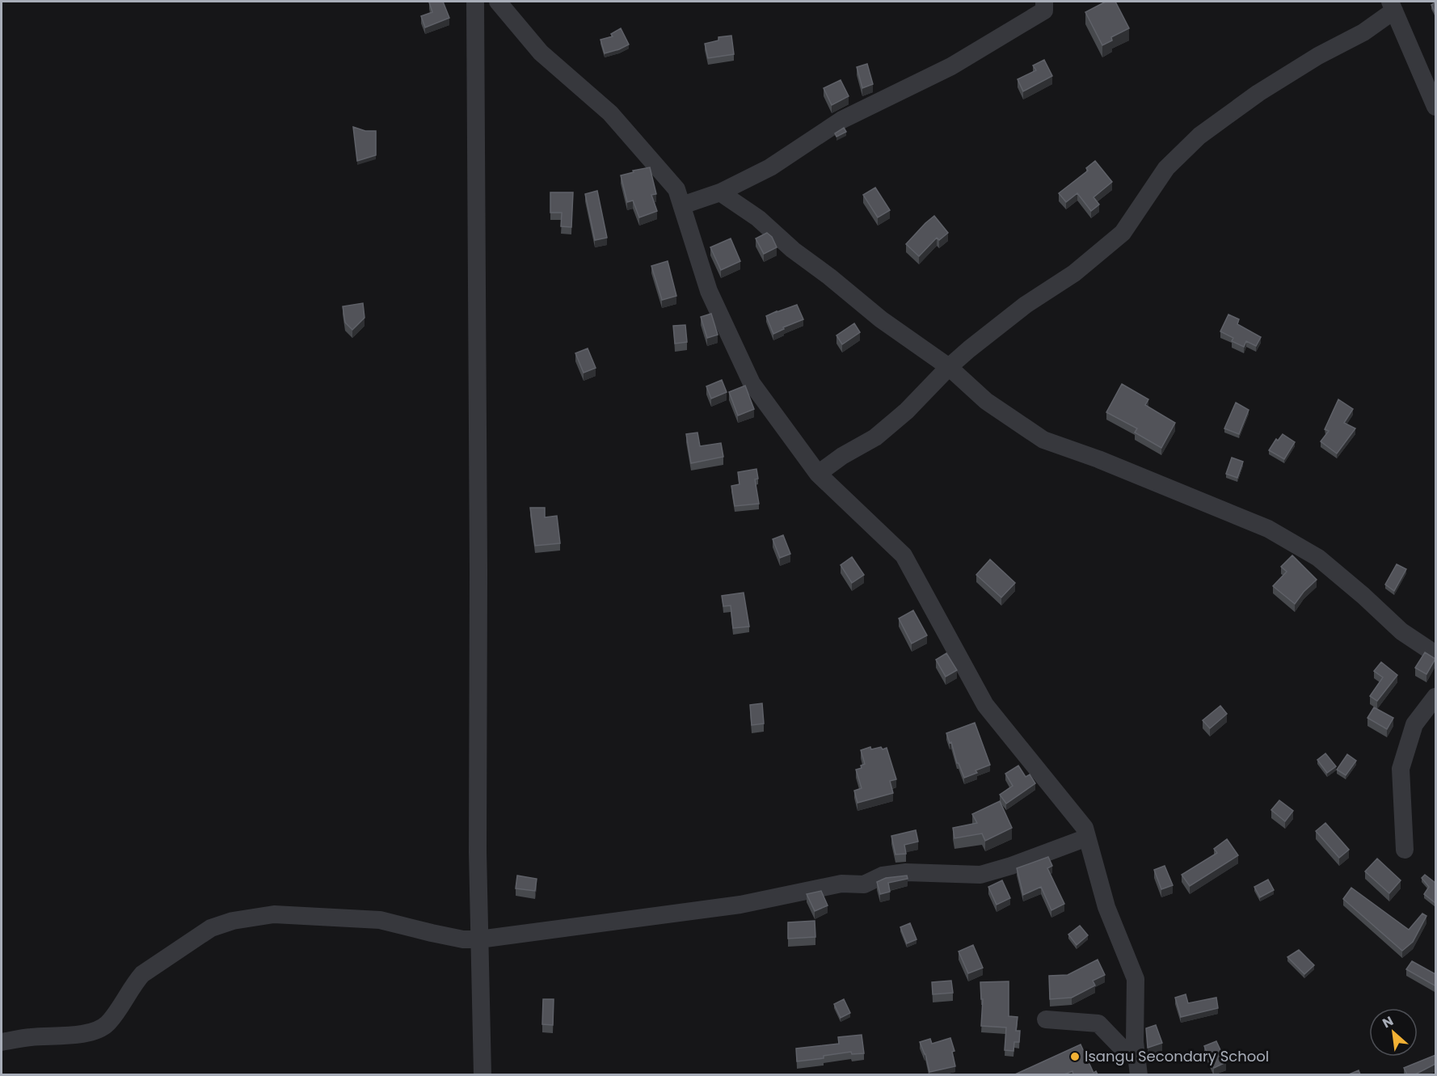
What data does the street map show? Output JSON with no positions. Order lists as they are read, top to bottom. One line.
{"places":["Isangu Secondary School"],"north":"top left"}
